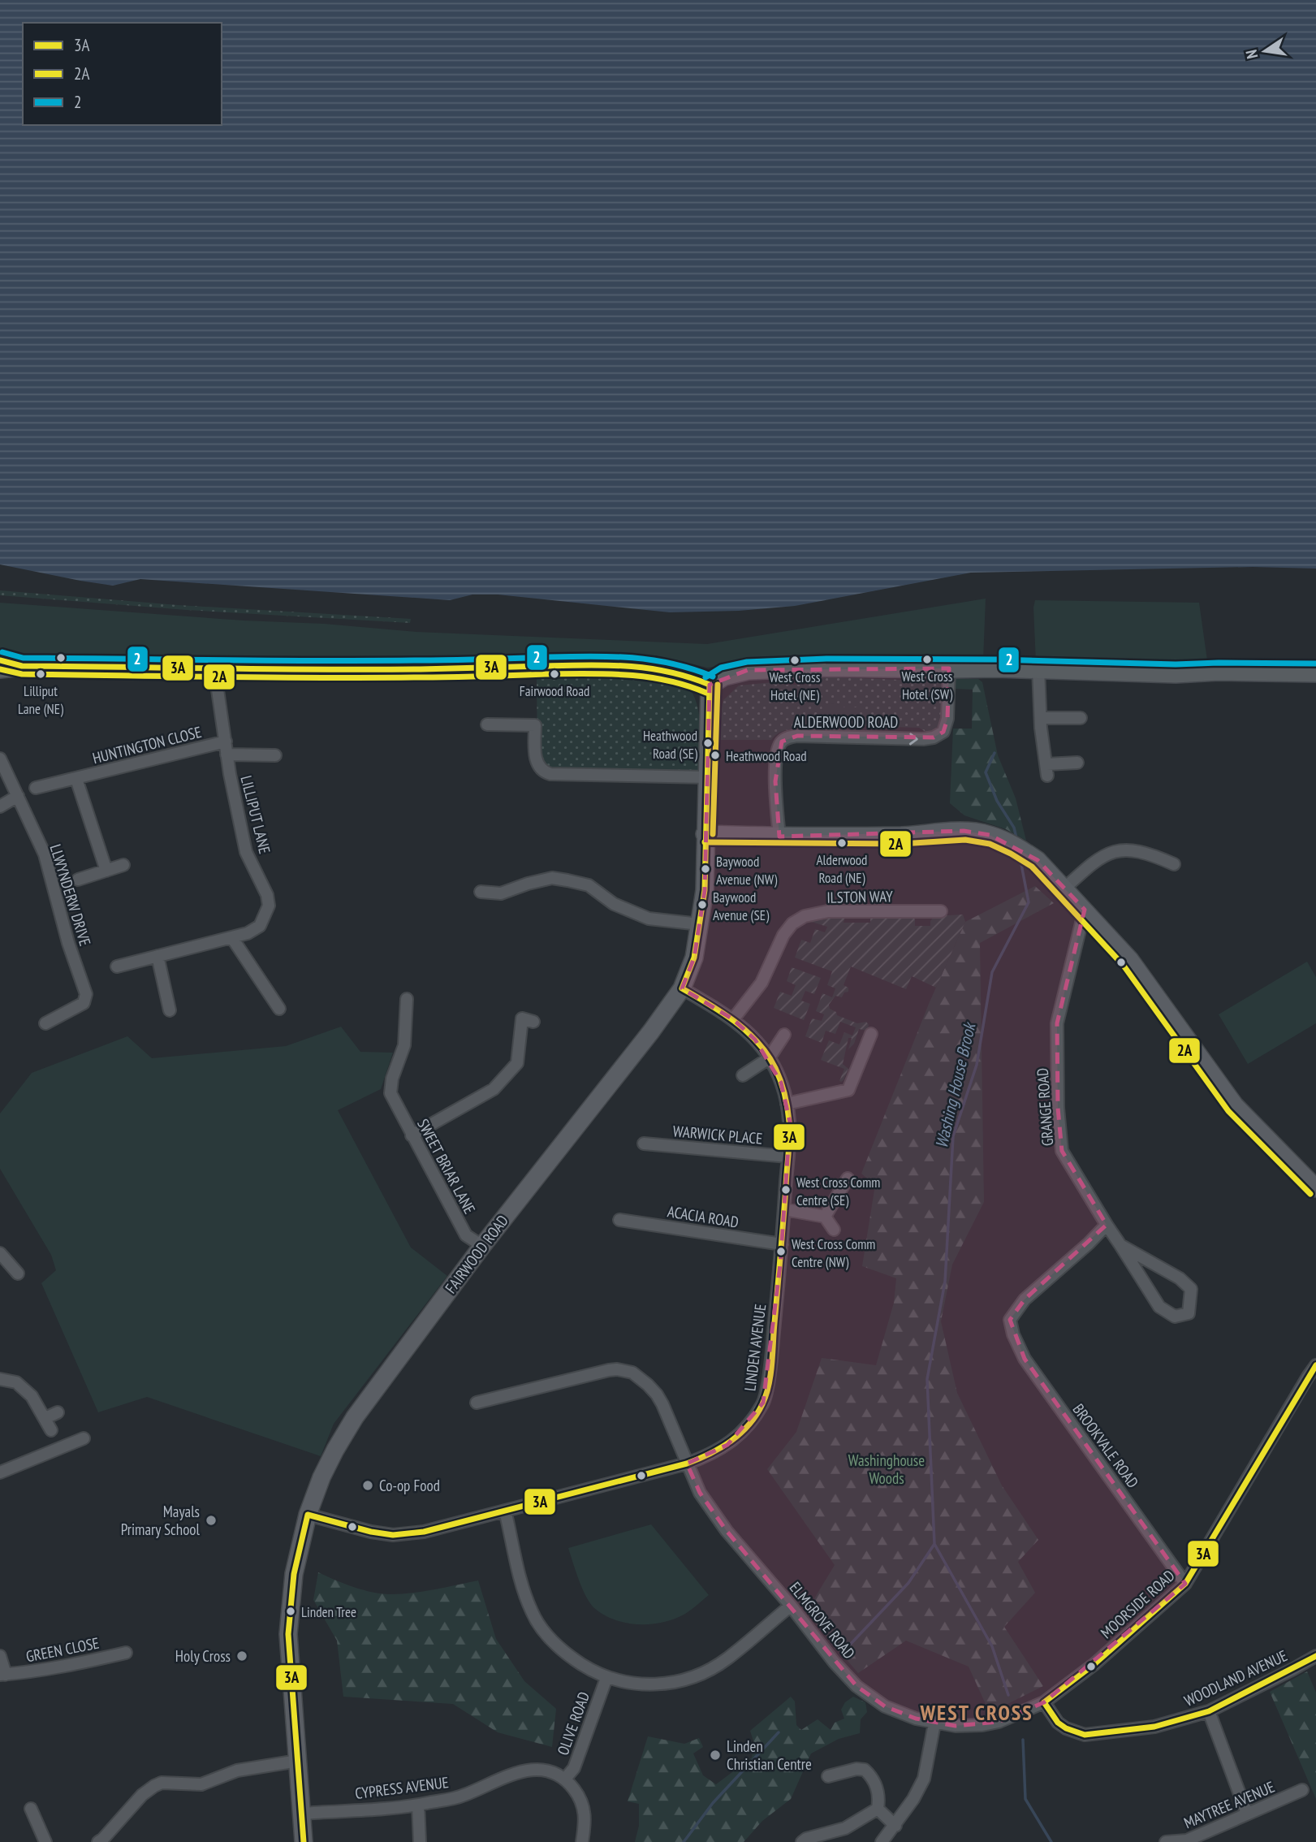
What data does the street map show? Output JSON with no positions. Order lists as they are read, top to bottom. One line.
{"streets":{"street":["ALDERWOOD ROAD","HUNTINGTON CLOSE","LILLIPUT LANE","LLWYNDERW DRIVE","ILSTON WAY","GRANGE ROAD","WARWICK PLACE","SWEET BRIAR LANE","ACACIA ROAD","FAIRWOOD ROAD","LINDEN AVENUE","BROOKVALE ROAD","MOORSIDE ROAD","ELMGROVE ROAD","GREEN CLOSE","WOODLAND AVENUE","OLIVE ROAD","CYPRESS AVENUE","MAYTREE AVENUE"]},"crossings":[["HUNTINGTON CLOSE","LILLIPUT LANE"],["ILSTON WAY","LINDEN AVENUE"],["GRANGE ROAD","BROOKVALE ROAD"],["WARWICK PLACE","LINDEN AVENUE"],["SWEET BRIAR LANE","FAIRWOOD ROAD"],["ACACIA ROAD","LINDEN AVENUE"],["FAIRWOOD ROAD","LINDEN AVENUE"],["FAIRWOOD ROAD","CYPRESS AVENUE"],["LINDEN AVENUE","ELMGROVE ROAD"],["BROOKVALE ROAD","MOORSIDE ROAD"],["MOORSIDE ROAD","ELMGROVE ROAD"],["MOORSIDE ROAD","WOODLAND AVENUE"],["OLIVE ROAD","CYPRESS AVENUE"]],"districts":["WEST CROSS"],"water":["Washing House Brook"],"parks":["Washinghouse Woods"],"places":["West Cross Hotel (SW)","West Cross Hotel (NE)","Lilliput Lane (NE)","Fairwood Road","Heathwood Road (SE)","Heathwood Road","Alderwood Road (NE)","Baywood Avenue (NW)","Baywood Avenue (SE)","West Cross Comm Centre (SE)","West Cross Comm Centre (NW)","Co-op Food","Mayals Primary School","Linden Tree","Holy Cross","Linden Christian Centre"],"lines":["transit line 2","transit line 3A","transit line 2A"],"legend":["3A","2A","2"],"north":"left"}
